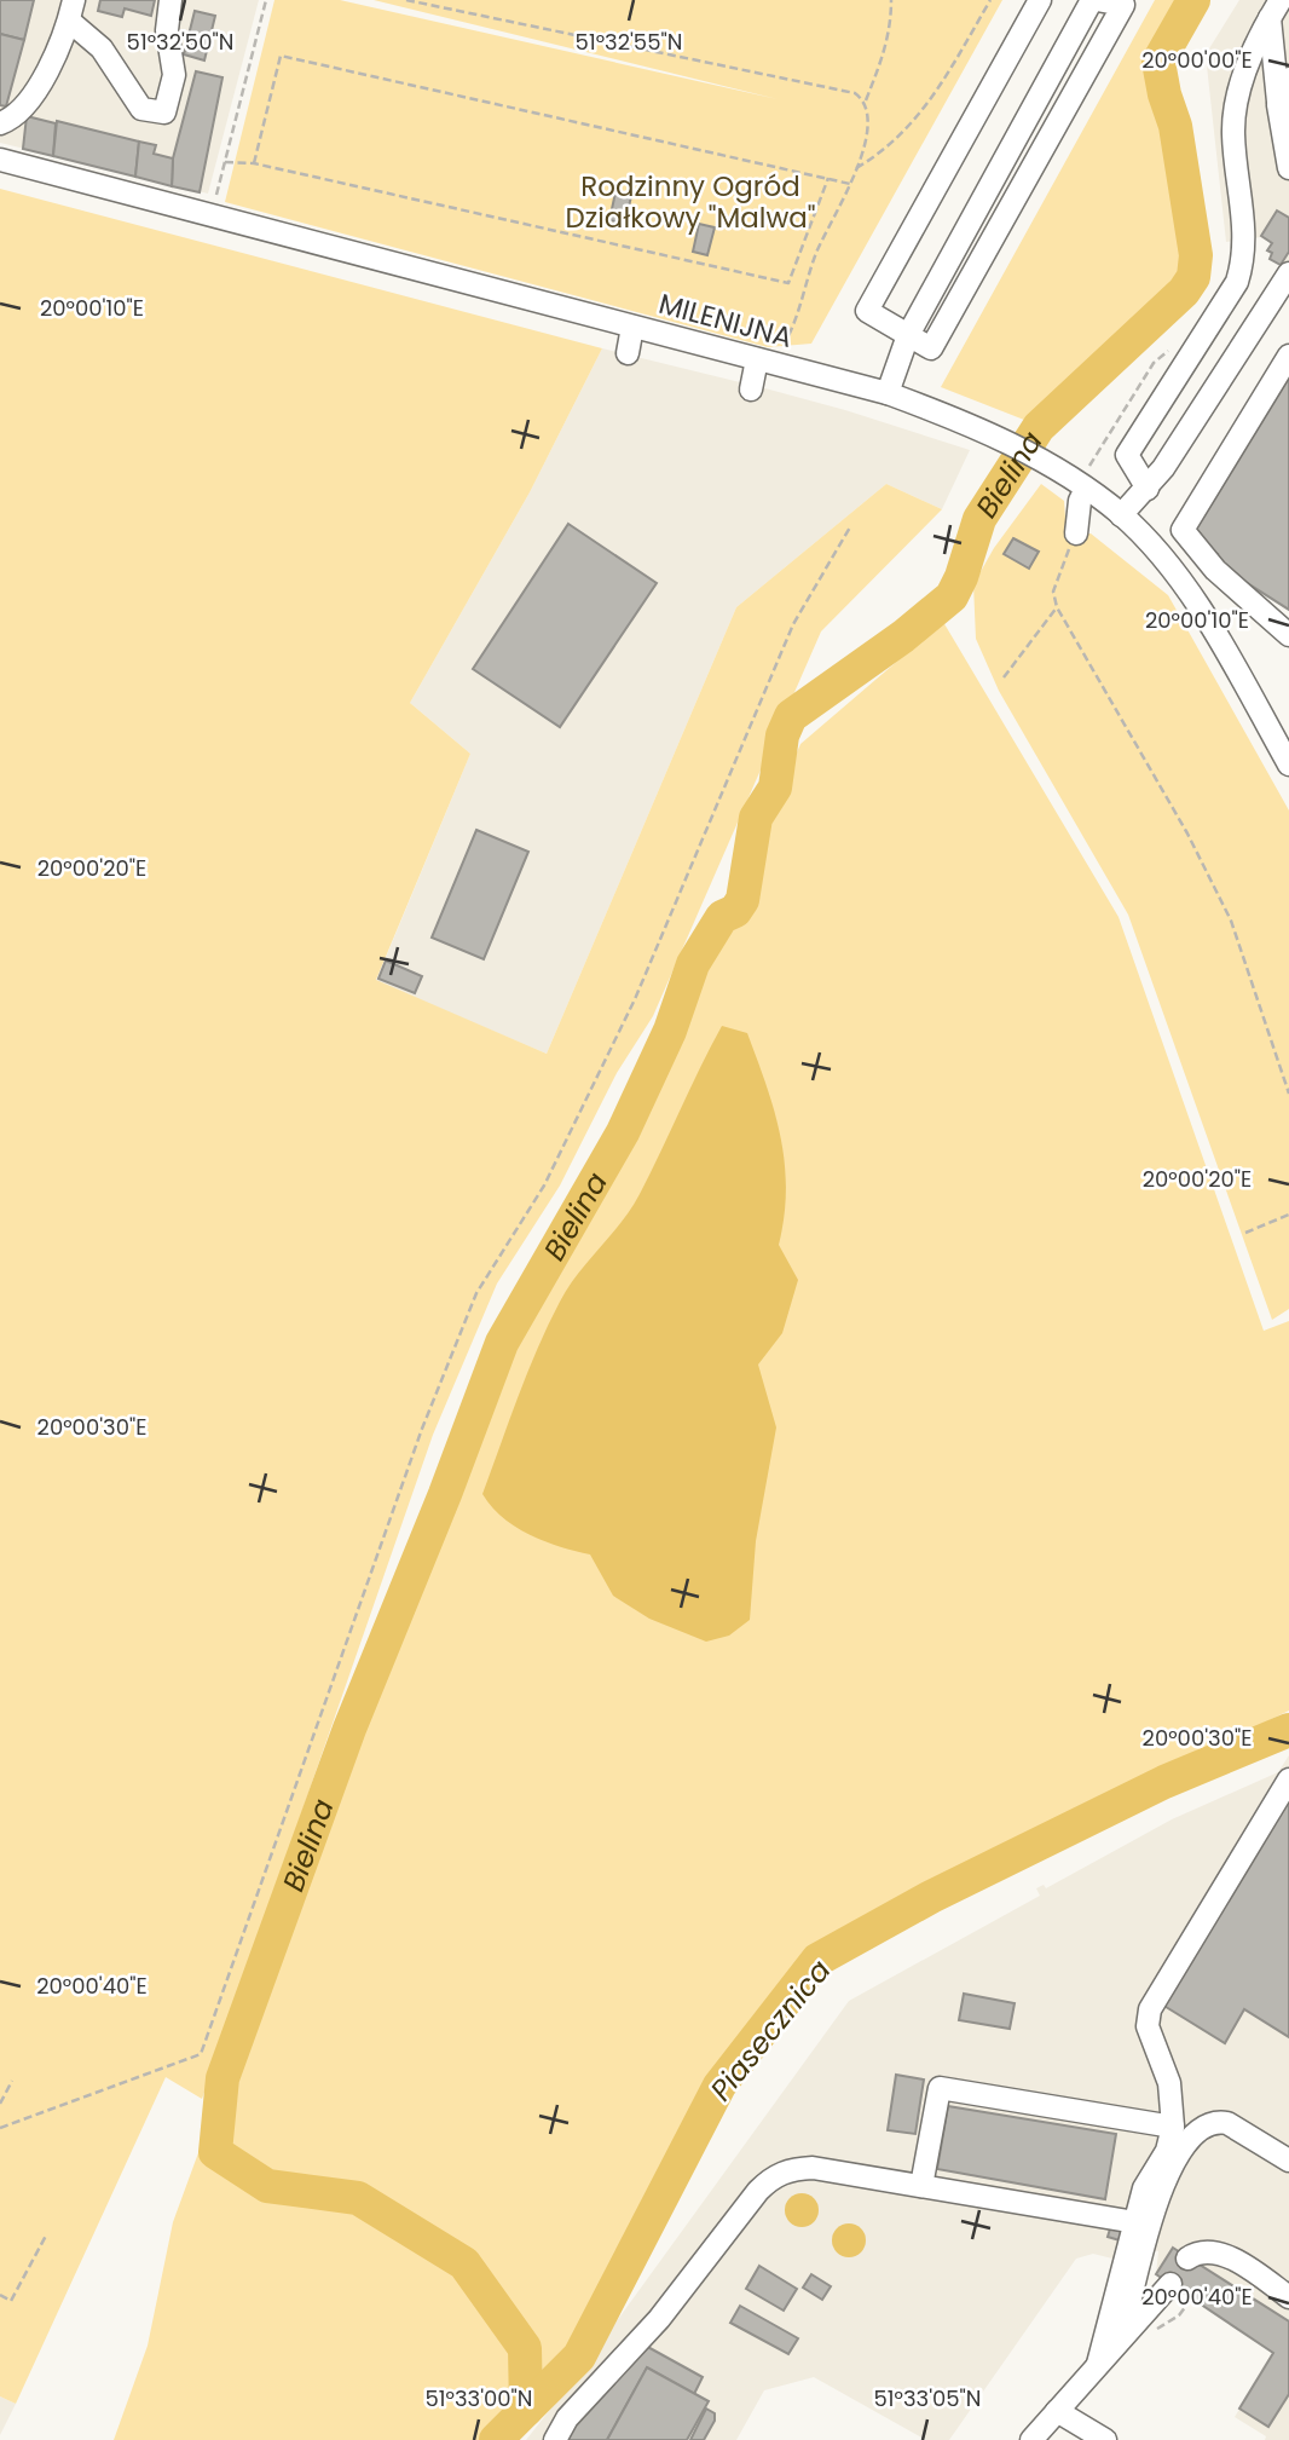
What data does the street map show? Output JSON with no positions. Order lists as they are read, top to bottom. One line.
{"streets":{"street":["MILENIJNA"]},"water":["Bielina","Piasecznica"],"parks":["Rodzinny Ogród Działkowy \"Malwa\""],"coordinates":["51°32'50\"N","51°32'55\"N","20°00'00\"E","20°00'10\"E","20°00'20\"E","20°00'30\"E","20°00'40\"E","51°33'00\"N","51°33'05\"N"]}
